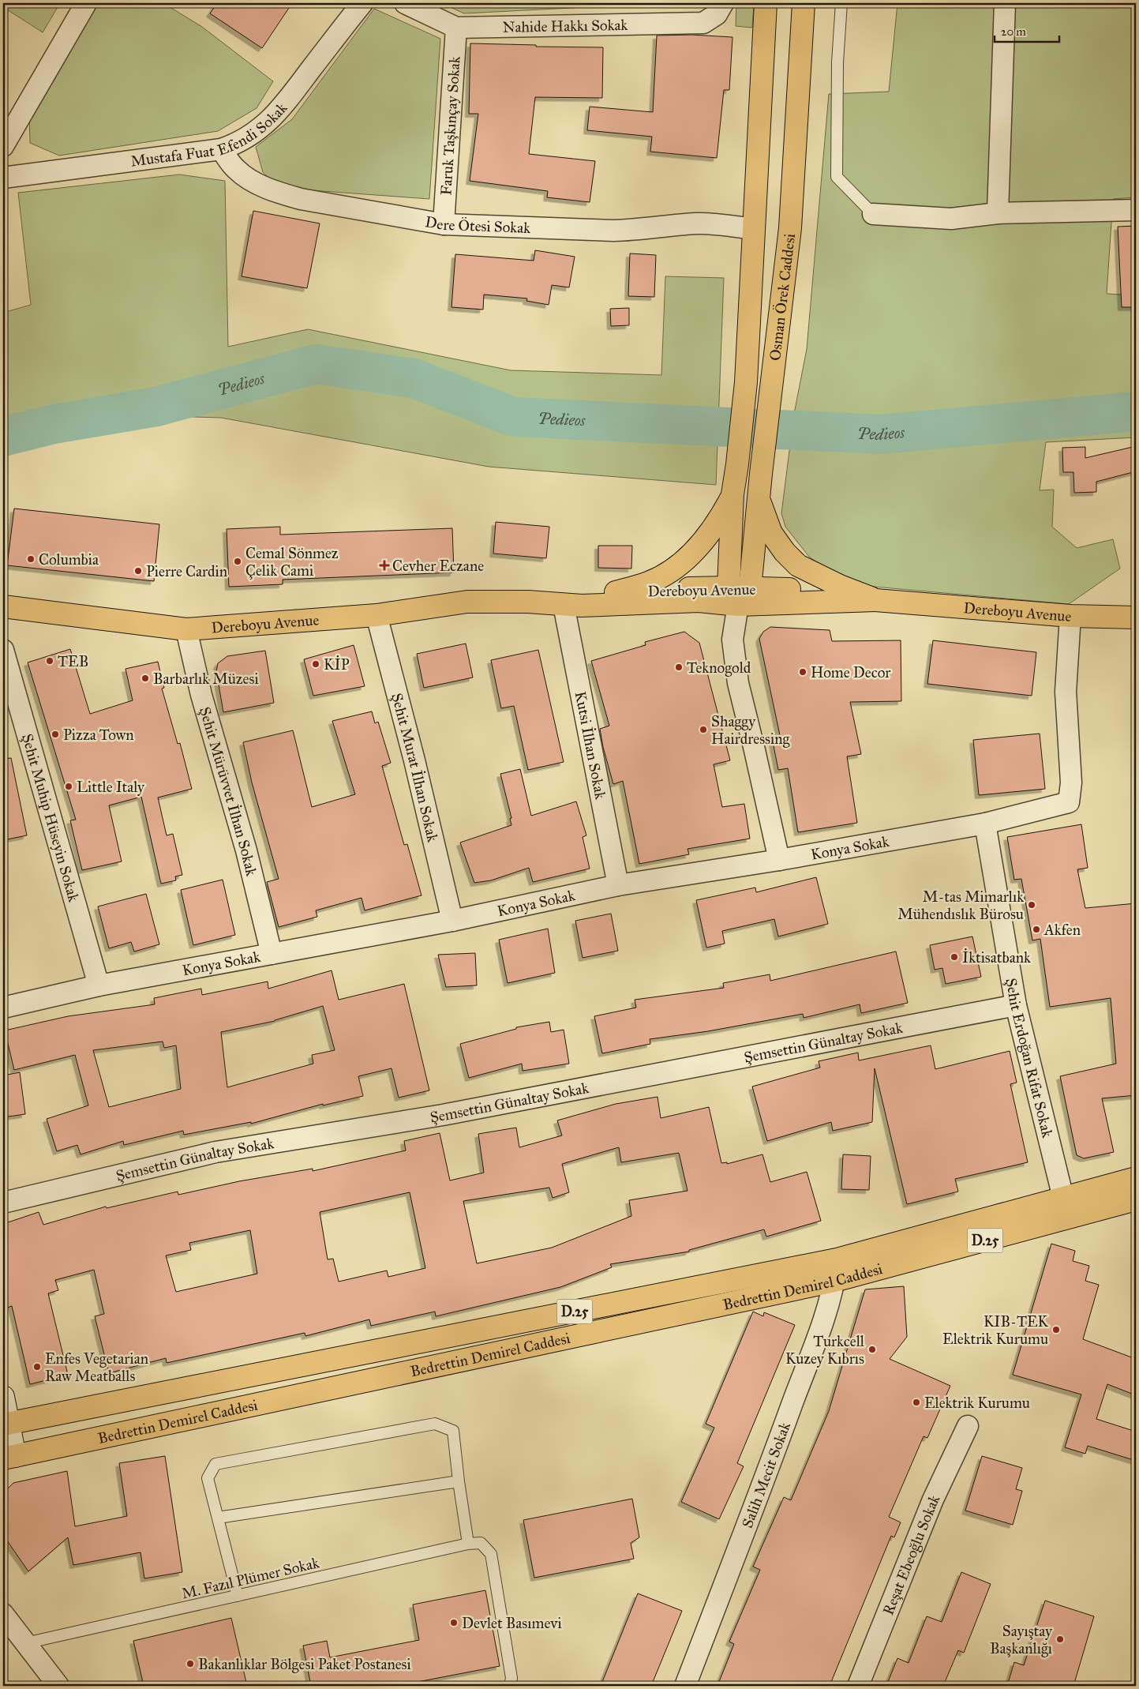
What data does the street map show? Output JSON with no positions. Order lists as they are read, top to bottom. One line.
{"streets":{"main road":["Osman Örek Caddesi","Dereboyu Avenue","D.25","Bedrettin Demirel Caddesi"],"street":["Nahide Hakkı Sokak","Faruk Taşkınçay Sokak","Mustafa Fuat Efendi Sokak","Dere Ötesi Sokak","Kutsi İlhan Sokak","Şehit Murat İlhan Sokak","Şehit Mürüvvet İlhan Sokak","Şehit Muhip Hüseyin Sokak","Konya Sokak","Şemsettin Günaltay Sokak","Şehit Erdoğan Rifat Sokak","Salih Mecit Sokak","Reşat Ebeoğlu Sokak"],"lane":["M. Fazıl Plümer Sokak"]},"crossings":[["Nahide Hakkı Sokak","Faruk Taşkınçay Sokak"],["Faruk Taşkınçay Sokak","Dere Ötesi Sokak"],["Mustafa Fuat Efendi Sokak","Dere Ötesi Sokak"],["Dere Ötesi Sokak","Osman Örek Caddesi"],["Osman Örek Caddesi","Dereboyu Avenue"],["Dereboyu Avenue","Kutsi İlhan Sokak"],["Dereboyu Avenue","Şehit Murat İlhan Sokak"],["Dereboyu Avenue","Şehit Mürüvvet İlhan Sokak"],["Dereboyu Avenue","Konya Sokak"],["Kutsi İlhan Sokak","Konya Sokak"],["Şehit Murat İlhan Sokak","Konya Sokak"],["Şehit Mürüvvet İlhan Sokak","Konya Sokak"],["Şehit Muhip Hüseyin Sokak","Konya Sokak"],["Konya Sokak","Şehit Erdoğan Rifat Sokak"],["Şemsettin Günaltay Sokak","Şehit Erdoğan Rifat Sokak"],["Şehit Erdoğan Rifat Sokak","Bedrettin Demirel Caddesi"],["Bedrettin Demirel Caddesi","Salih Mecit Sokak"]],"water":["Pedieos"],"places":{"other":["Columbia","Cemal Sönmez Çelik Cami","Pierre Cardin","TEB","KİP","Teknogold","Home Decor","Barbarlık Müzesi","Shaggy Hairdressing","Pizza Town","Little Italy","M-tas Mimarlık Mühendıslık Bürosu","Akfen","İktisatbank","KIB-TEK Elektrik Kurumu","Turkcell Kuzey Kıbrıs","Enfes Vegetarian Raw Meatballs","Elektrik Kurumu","Devlet Basımevi","Sayıştay Başkanlığı","Bakanlıklar Bölgesi Paket Postanesi"],"health":["Cevher Eczane"]},"scale_bar":"20 m"}
